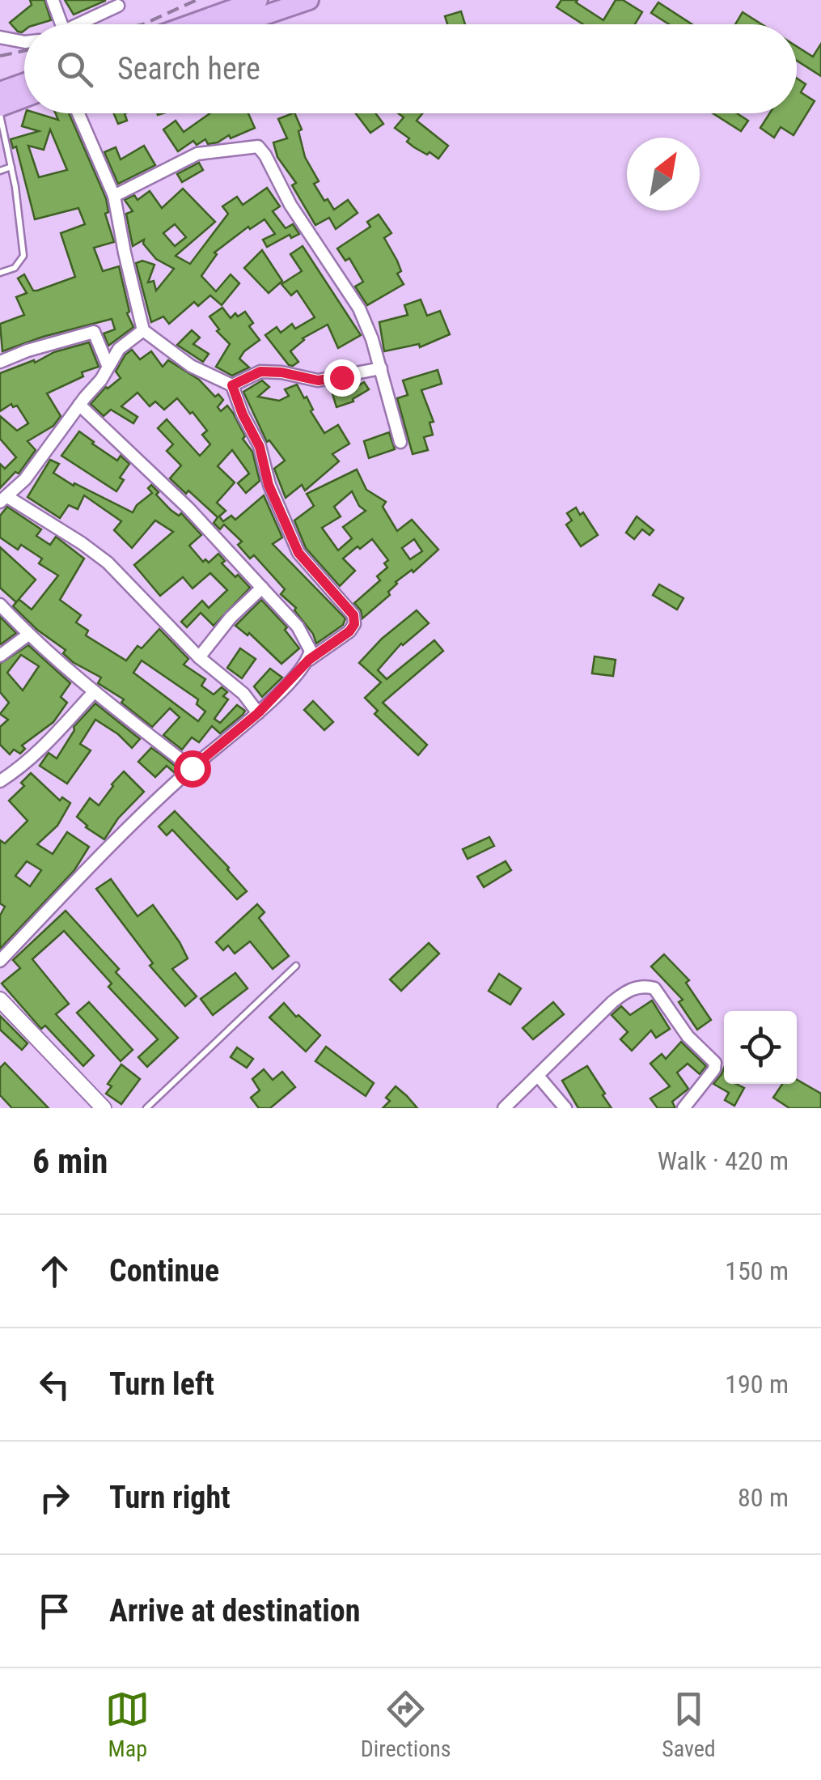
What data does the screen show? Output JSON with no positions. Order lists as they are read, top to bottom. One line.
{"north":"top right","page":{"search":"Search here","heading":["6 min","Walk · 420 m"],"list":[["Continue","150 m"],["Turn left","190 m"],["Turn right","80 m"],"Arrive at destination"],"nav":["Map","Directions","Saved"]}}
